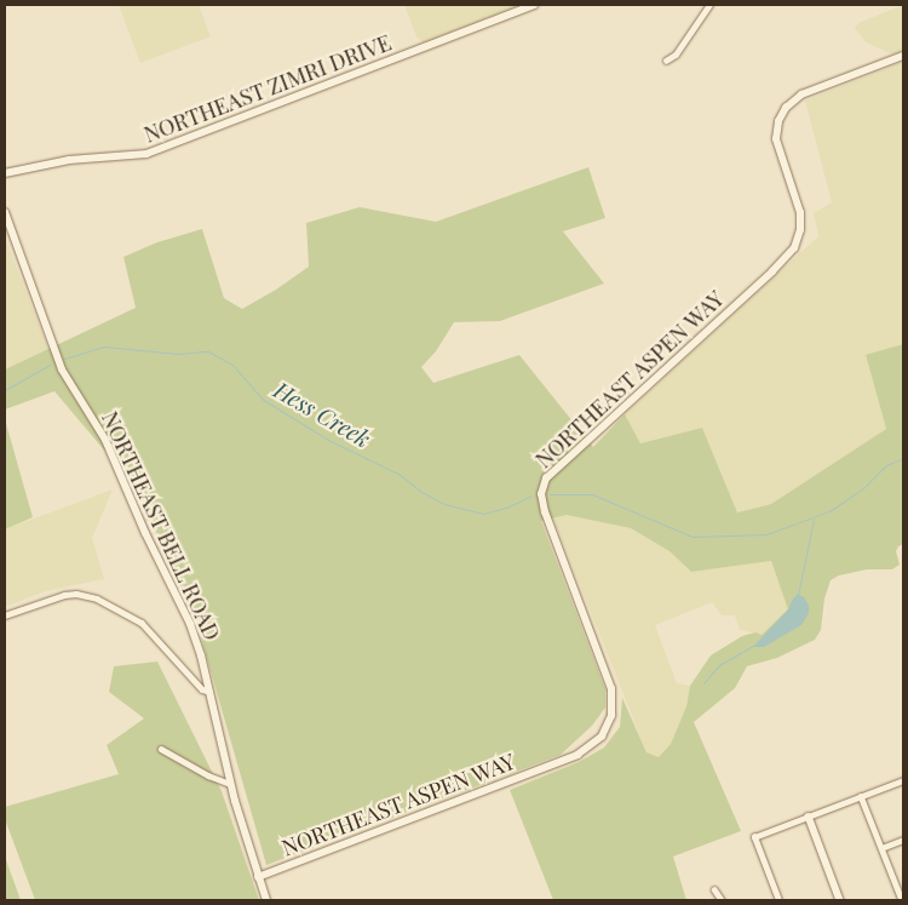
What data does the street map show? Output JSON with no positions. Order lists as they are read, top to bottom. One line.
{"streets":{"main road":["NORTHEAST BELL ROAD"],"street":["NORTHEAST ZIMRI DRIVE","NORTHEAST ASPEN WAY"]},"crossings":[["NORTHEAST ASPEN WAY","NORTHEAST BELL ROAD"]],"water":["Hess Creek"]}
